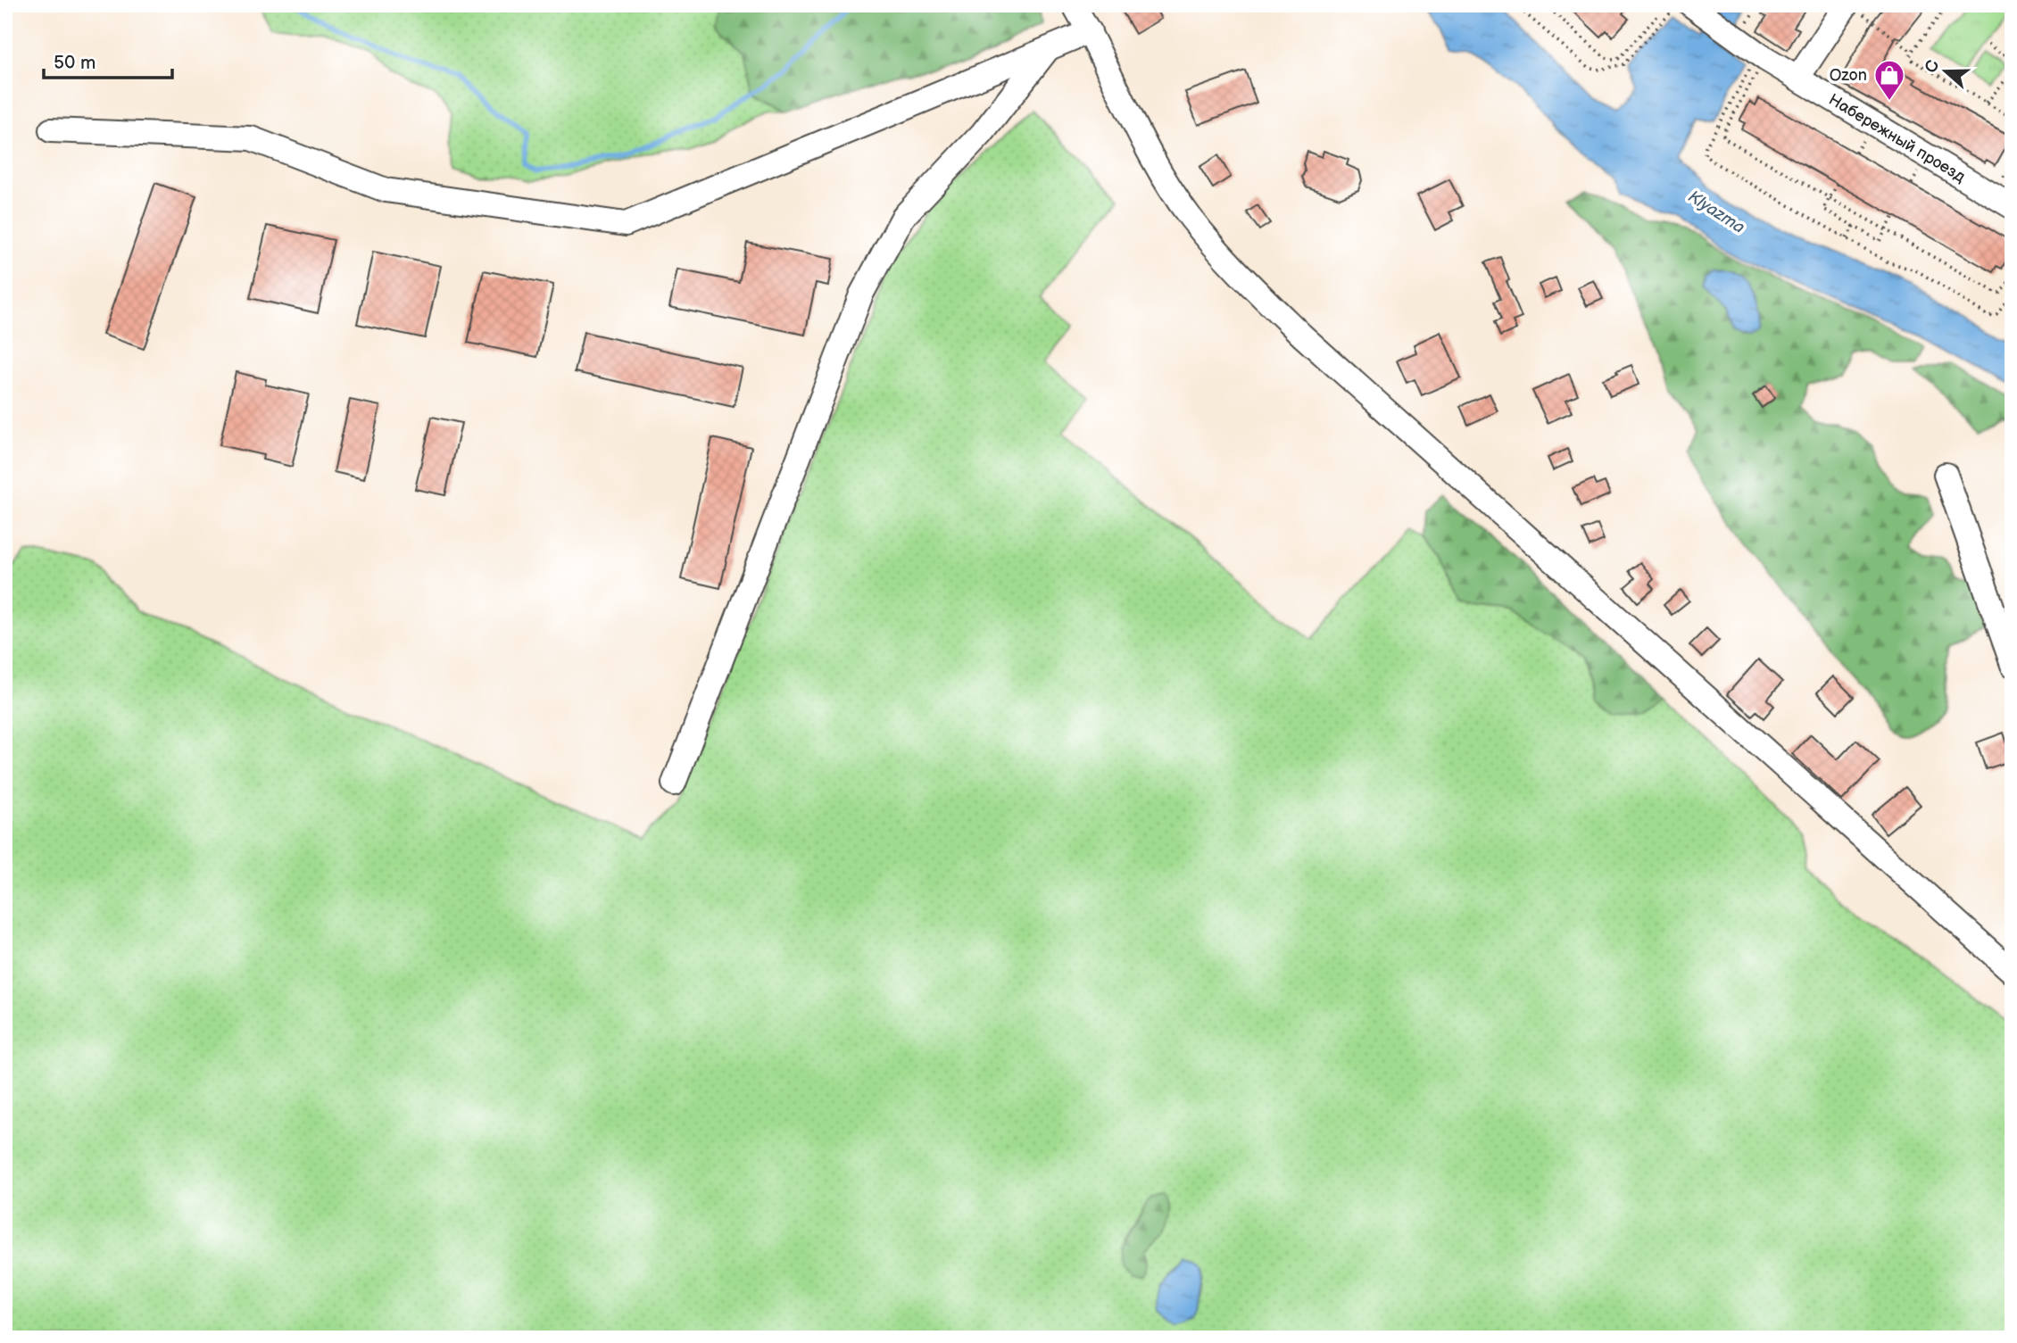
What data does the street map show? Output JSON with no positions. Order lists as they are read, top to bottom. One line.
{"streets":{"street":["Набережный проезд"]},"water":["Klyazma"],"places":{"shop":["Ozon"]},"scale_bar":"50 m","north":"left"}
